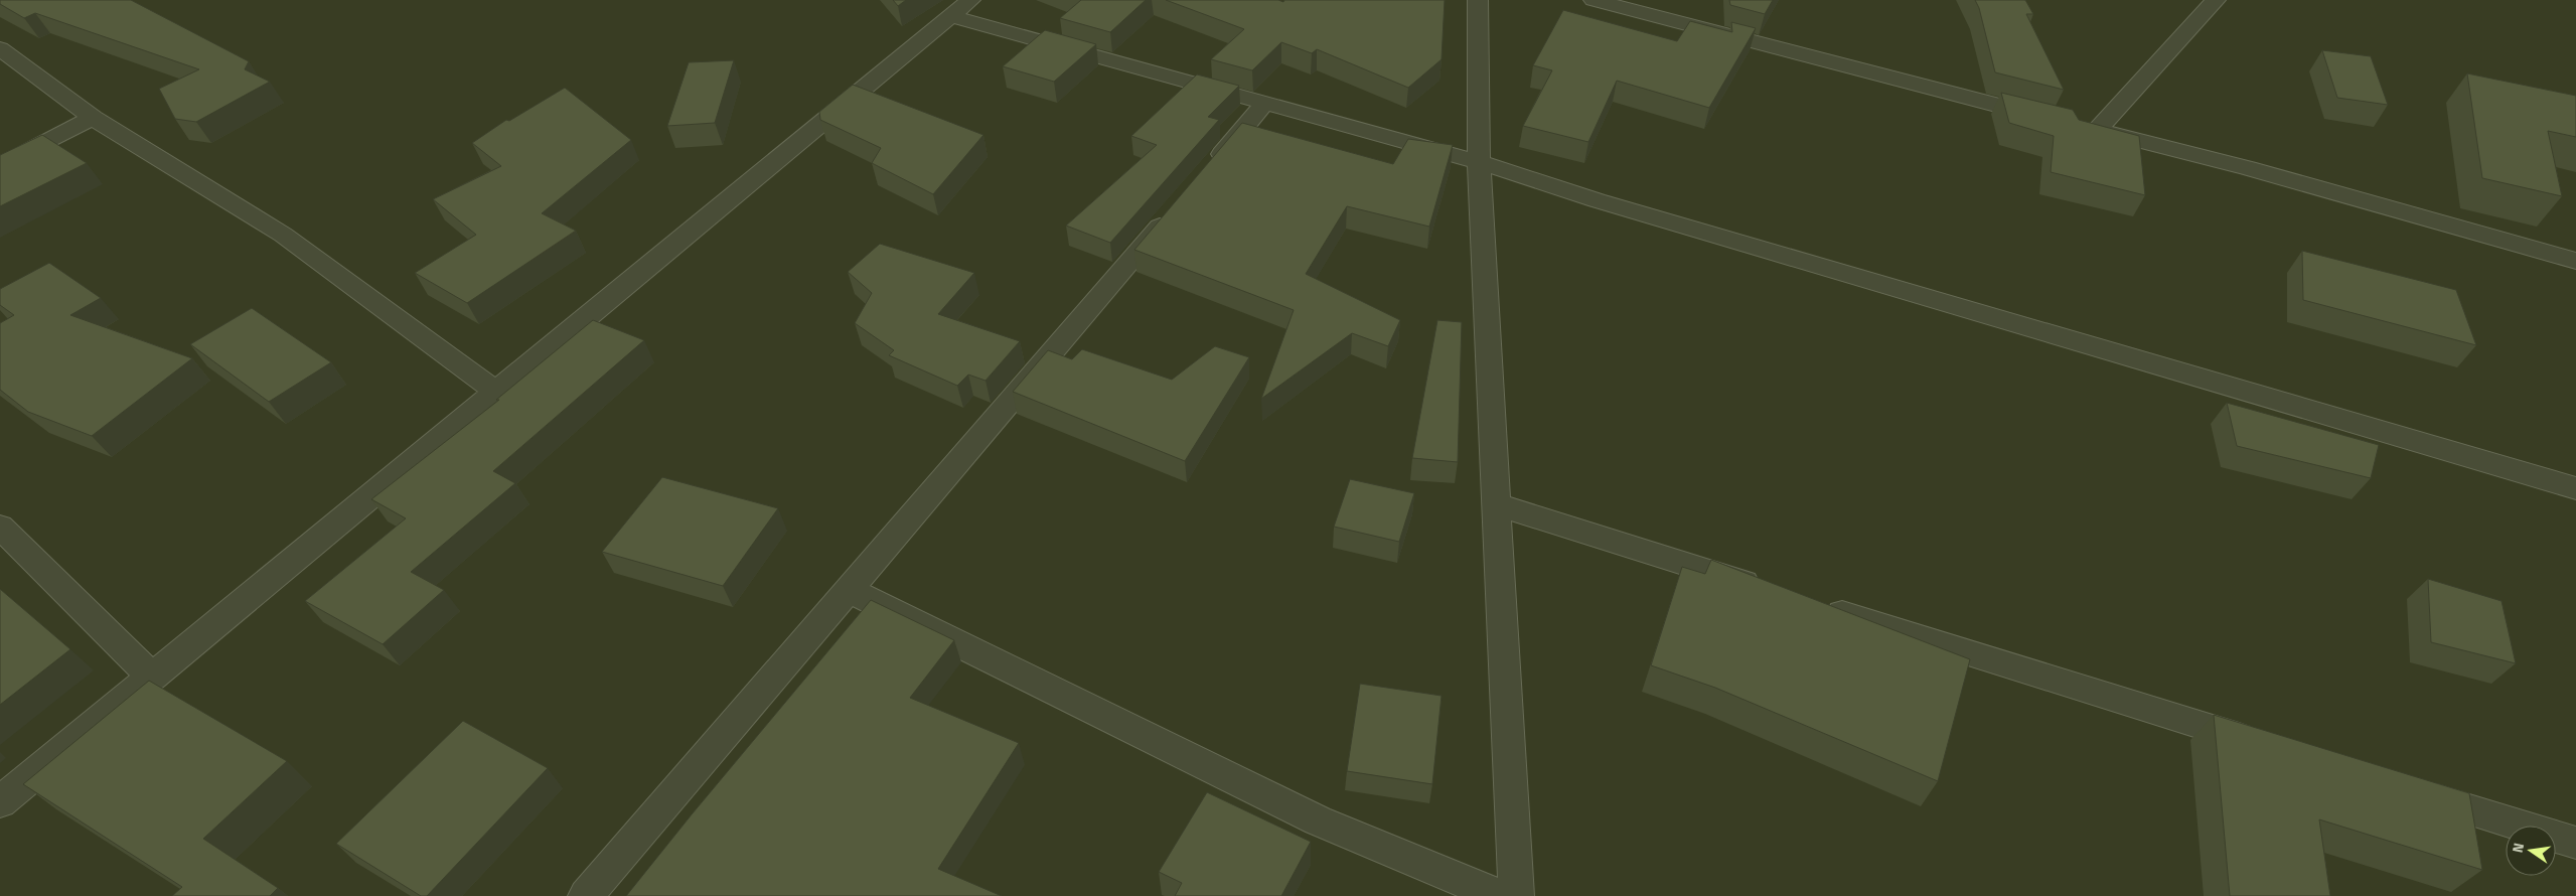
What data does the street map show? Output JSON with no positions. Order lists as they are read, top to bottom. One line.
{"north":"left"}
